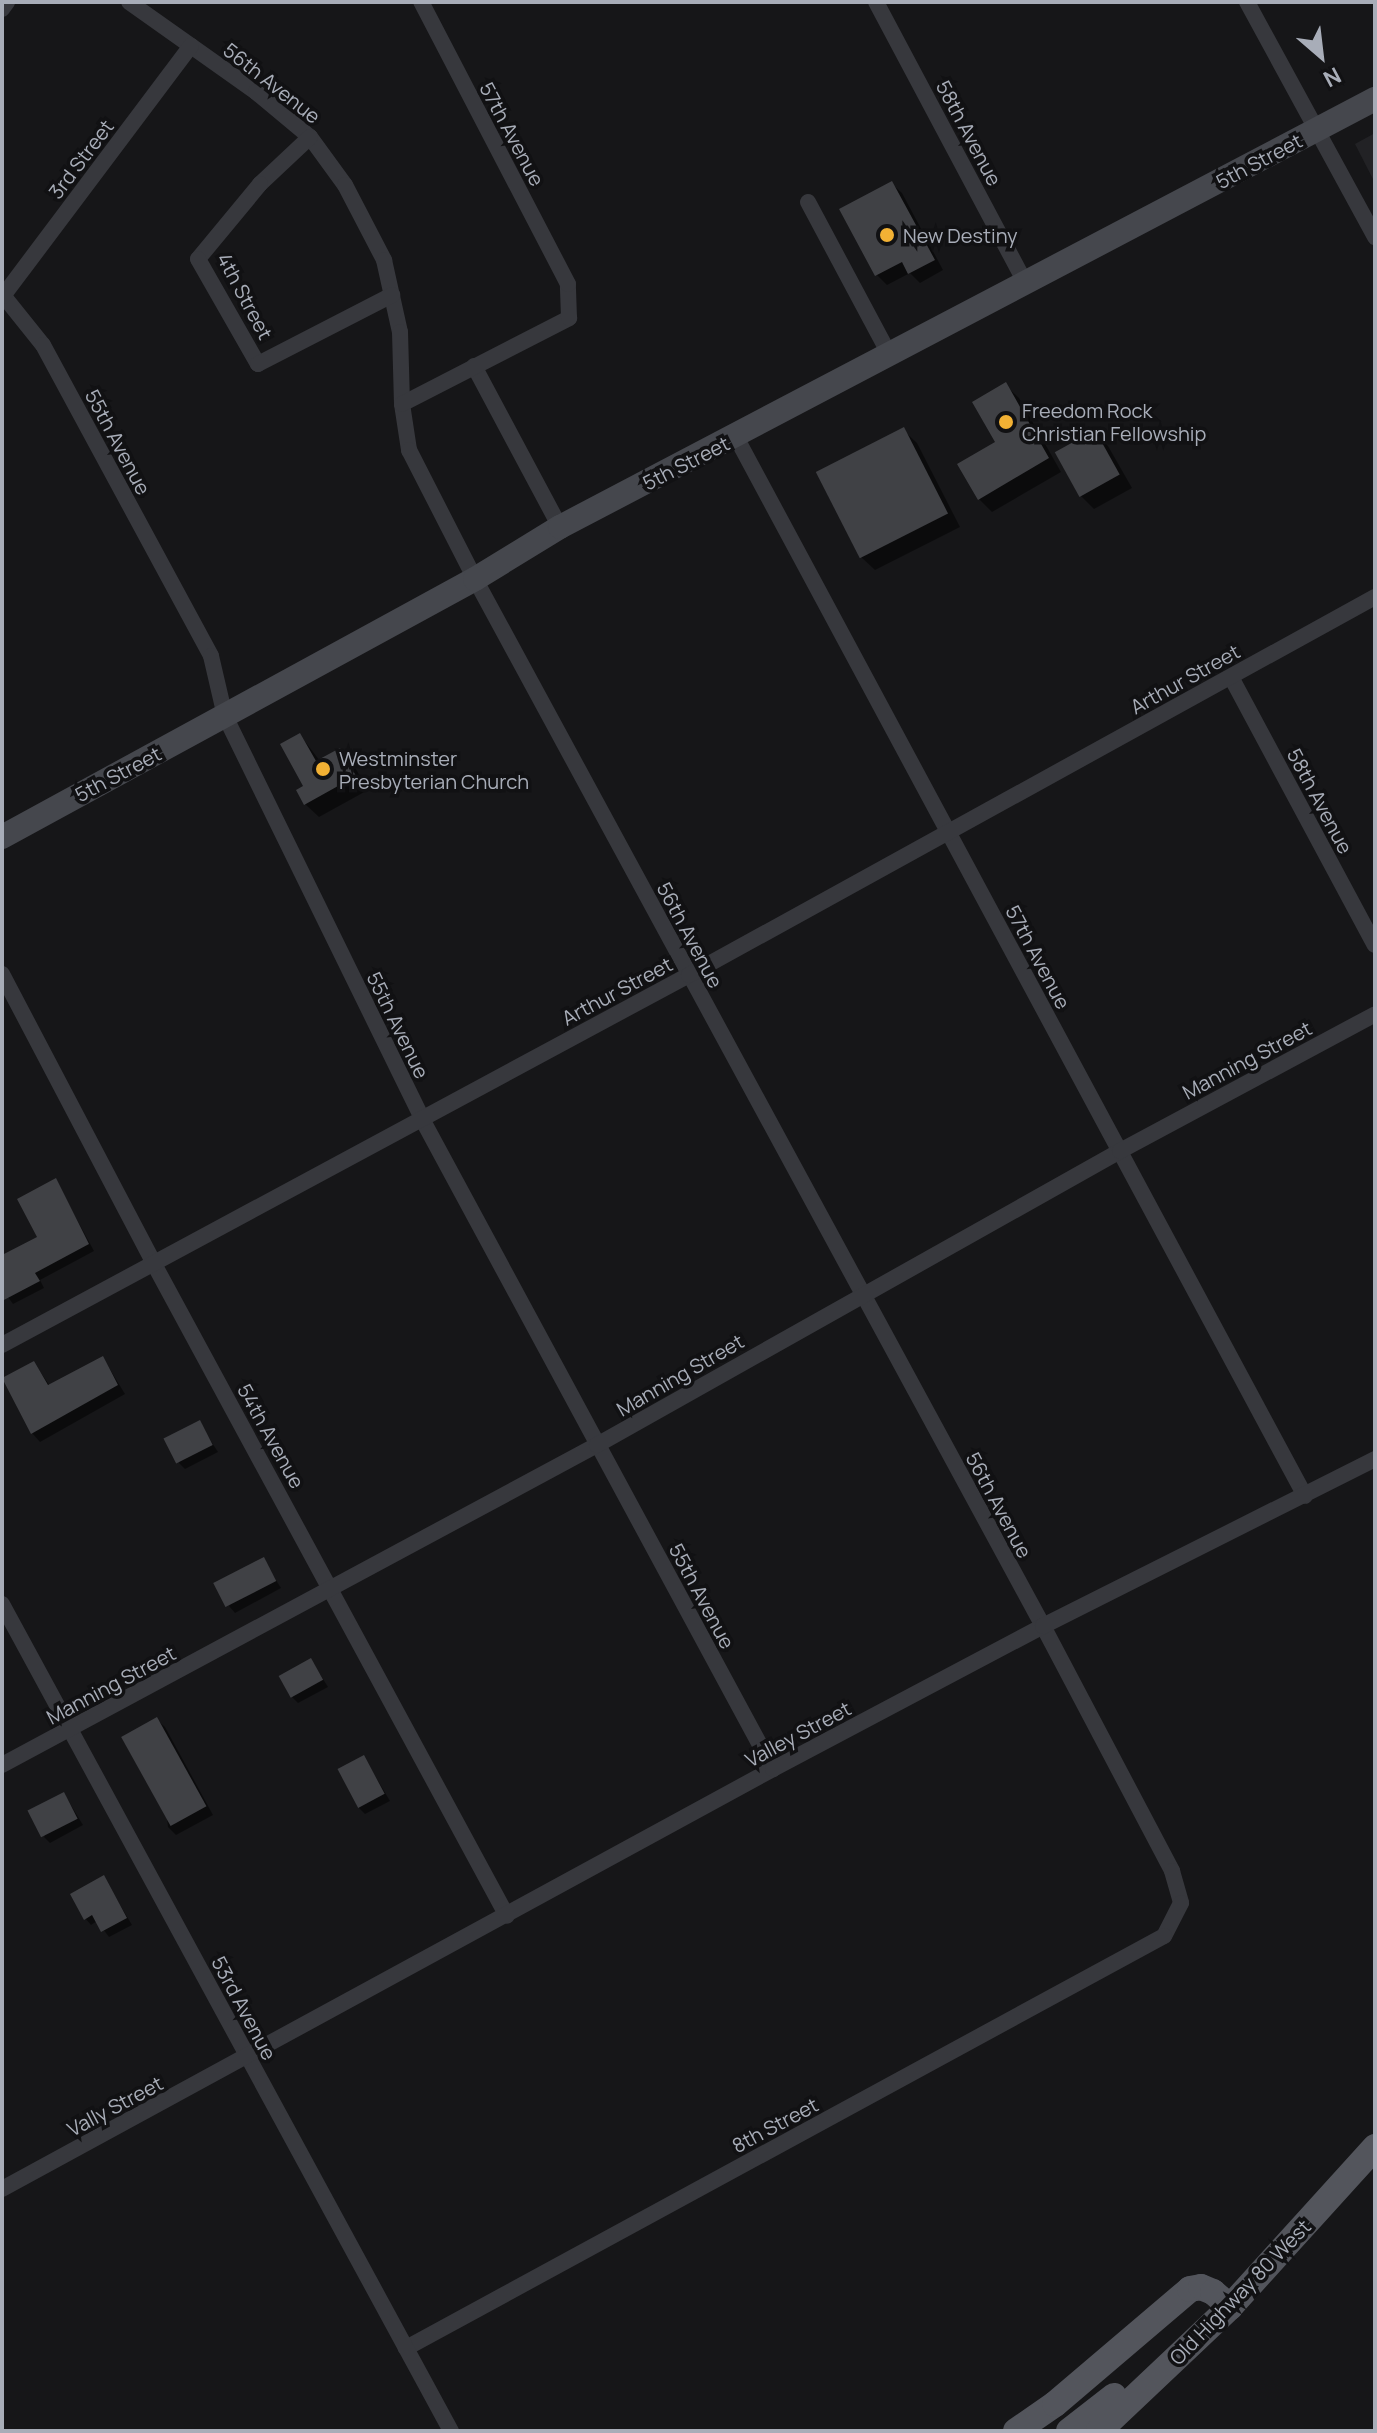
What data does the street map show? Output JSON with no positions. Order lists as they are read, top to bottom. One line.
{"streets":{"main road":["Old Highway 80 West"],"street":["56th Avenue","58th Avenue","57th Avenue","3rd Street","5th Street","4th Street","55th Avenue","Arthur Street","Manning Street","54th Avenue","Valley Street","53rd Avenue","Vally Street","8th Street"]},"crossings":[["56th Avenue","3rd Street"],["56th Avenue","5th Street"],["56th Avenue","4th Street"],["56th Avenue","Arthur Street"],["56th Avenue","Manning Street"],["56th Avenue","Valley Street"],["56th Avenue","8th Street"],["58th Avenue","5th Street"],["58th Avenue","Arthur Street"],["57th Avenue","5th Street"],["57th Avenue","Arthur Street"],["57th Avenue","Manning Street"],["57th Avenue","Valley Street"],["3rd Street","55th Avenue"],["5th Street","55th Avenue"],["55th Avenue","Arthur Street"],["55th Avenue","Manning Street"],["55th Avenue","Valley Street"],["Arthur Street","54th Avenue"],["Manning Street","54th Avenue"],["Manning Street","53rd Avenue"],["54th Avenue","Valley Street"],["Valley Street","53rd Avenue"],["Valley Street","Vally Street"],["53rd Avenue","Vally Street"],["53rd Avenue","8th Street"]],"places":["New Destiny","Freedom Rock Christian Fellowship","Westminster Presbyterian Church"],"north":"bottom right"}
